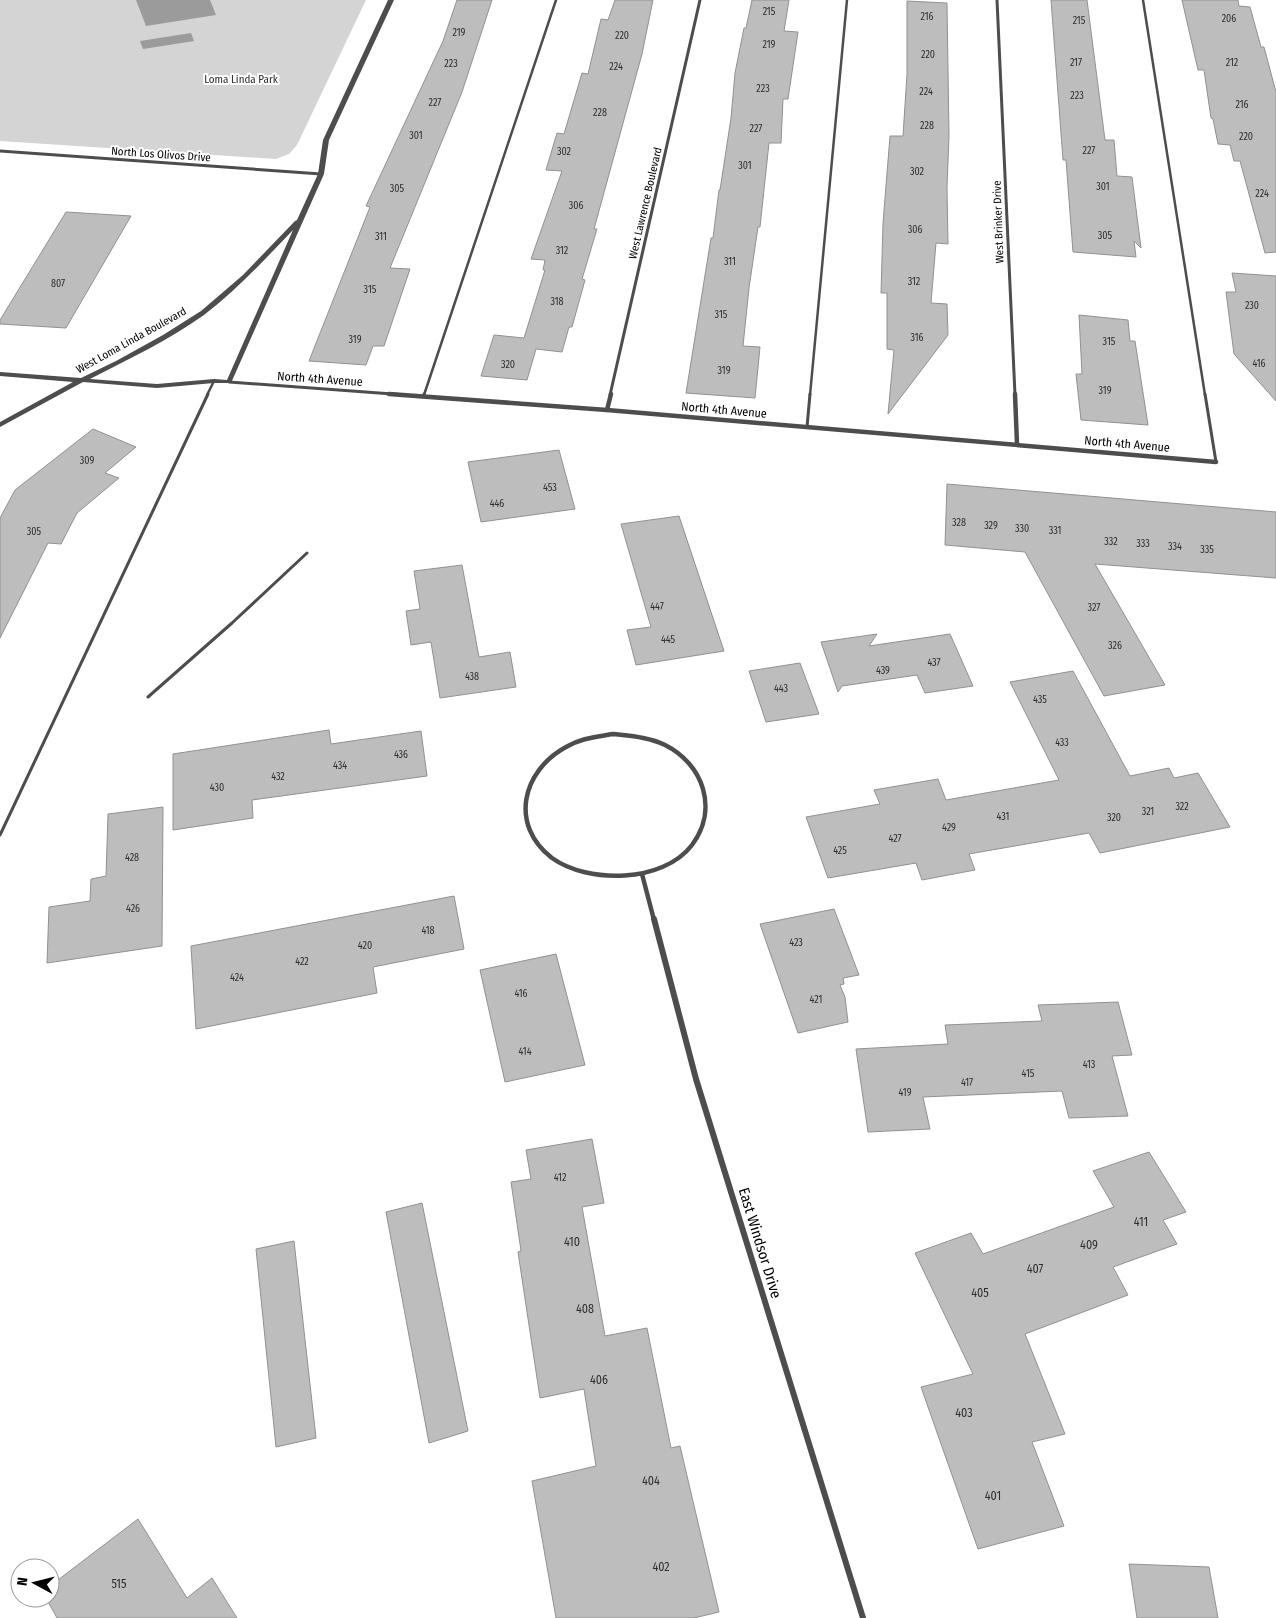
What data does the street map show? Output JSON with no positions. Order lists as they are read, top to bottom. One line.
{"streets":{"street":["North Los Olivos Drive","West Lawrence Boulevard","West Brinker Drive","West Loma Linda Boulevard","North 4th Avenue","East Windsor Drive"]},"crossings":[["North Los Olivos Drive","West Loma Linda Boulevard"],["West Lawrence Boulevard","North 4th Avenue"],["West Brinker Drive","North 4th Avenue"],["West Loma Linda Boulevard","North 4th Avenue"]],"parks":["Loma Linda Park"],"house_numbers":["215","216","206","215","219","220","219","220","217","212","223","224","223","224","223","227","216","228","228","227","301","220","227","302","301","302","301","305","224","306","306","305","311","312","311","312","807","315","318","230","315","316","319","315","416","320","319","319","309","453","446","328","329","330","331","305","332","333","334","335","447","327","445","326","437","439","438","443","435","433","436","434","432","430","322","321","431","320","429","427","425","428","426","418","423","420","422","424","416","421","414","413","415","417","419","412","411","410","409","407","405","408","406","403","404","401","402","515"],"north":"left"}
